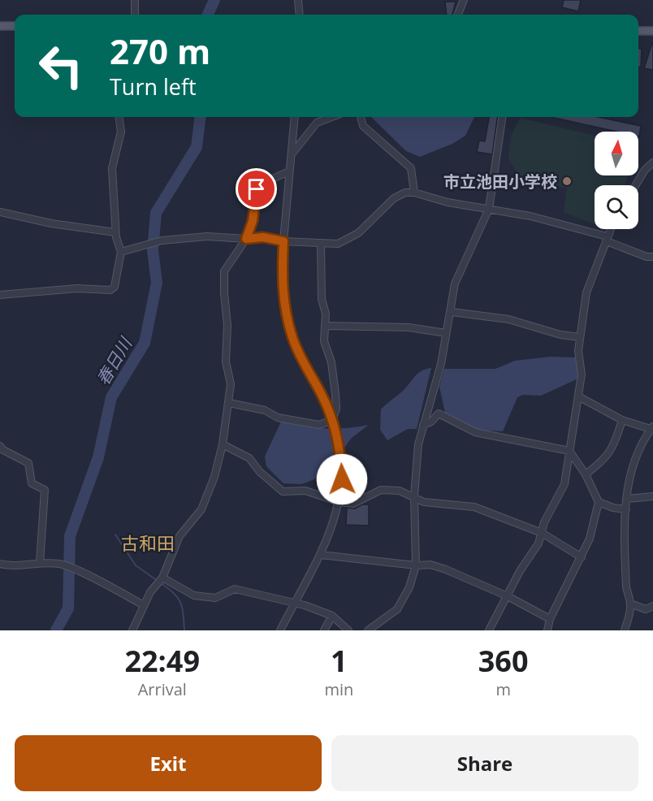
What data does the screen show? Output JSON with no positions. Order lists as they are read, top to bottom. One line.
{"districts":["古和田"],"water":["春日川"],"places":["市立池田小学校"],"north":"top","page":{"turn":["270 m","Turn left"],"eta":["22:49","Arrival","1","min","360","m"],"buttons":["Exit","Share"]}}
